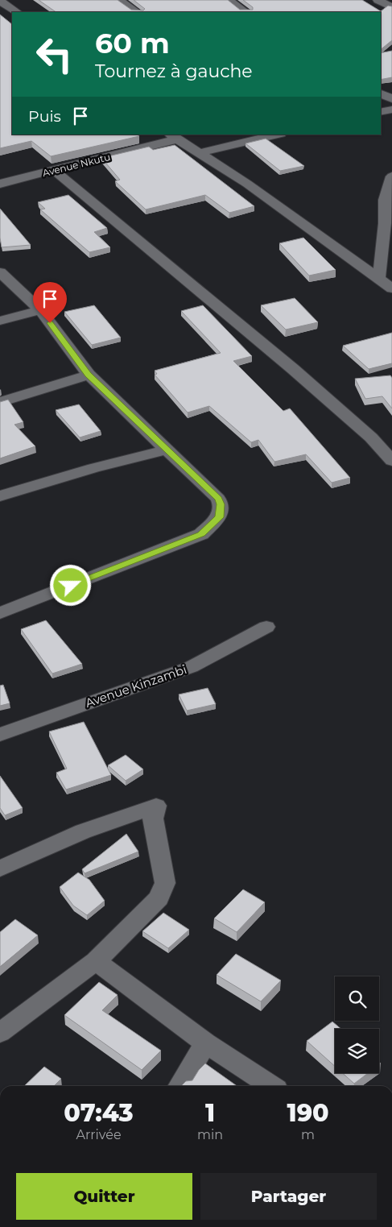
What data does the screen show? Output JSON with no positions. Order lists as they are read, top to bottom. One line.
{"streets":{"street":["Avenue Nkutu","Avenue Kinzambi"]},"page":{"turn":["60 m","Tournez à gauche"],"then":"Puis","eta":["07:43","Arrivée","1","min","190","m"],"buttons":["Quitter","Partager"]}}
